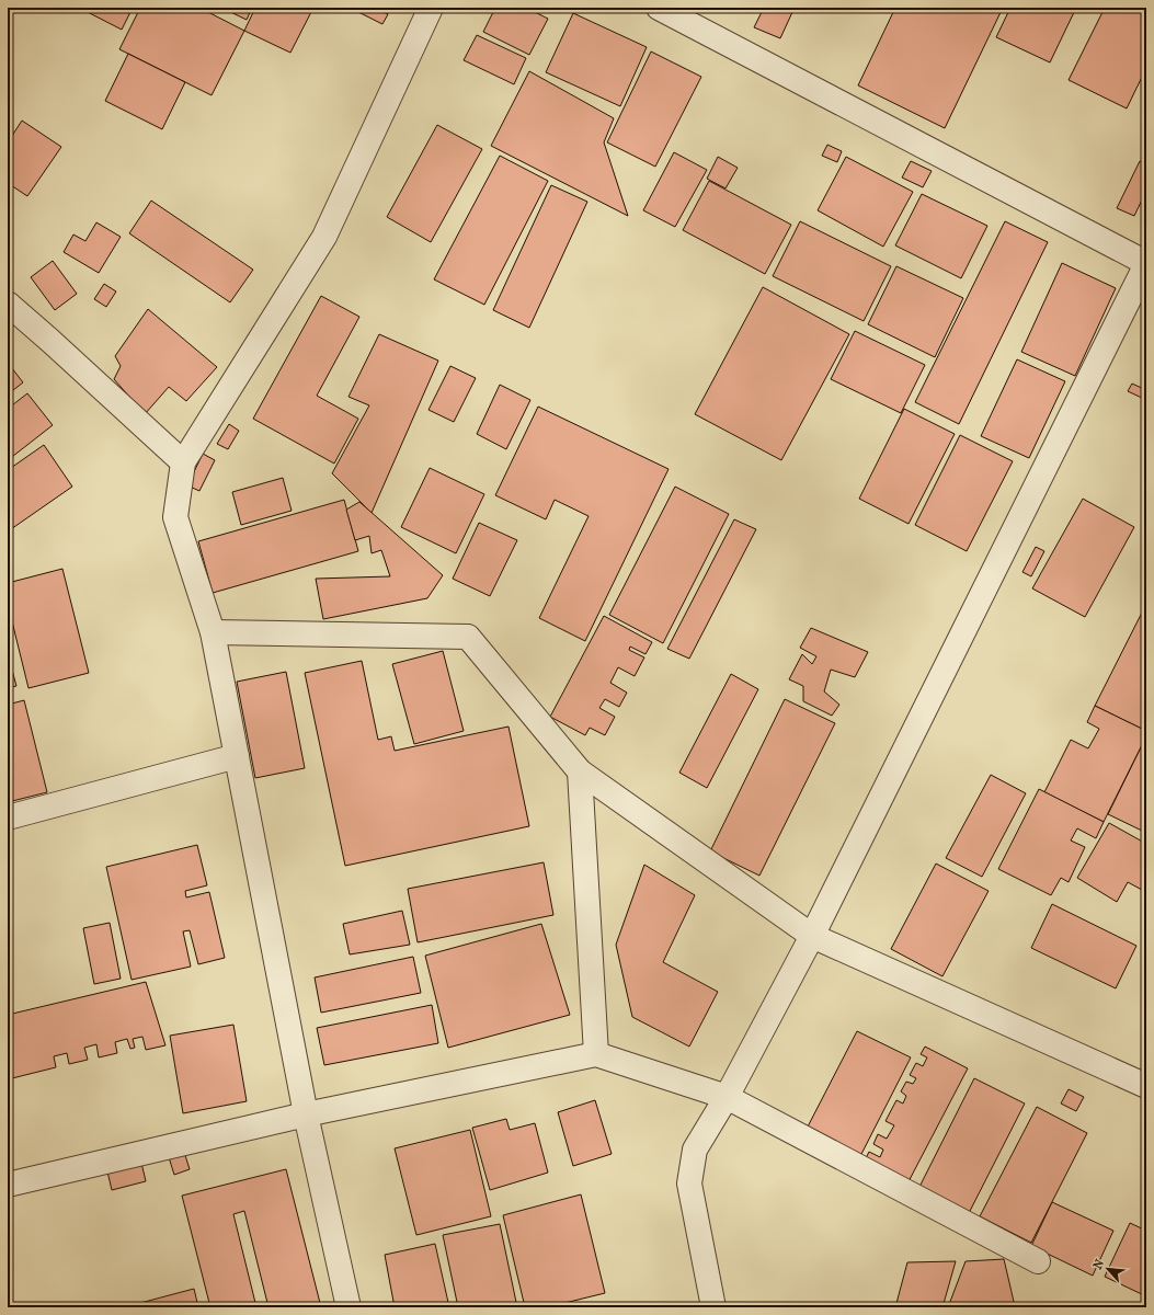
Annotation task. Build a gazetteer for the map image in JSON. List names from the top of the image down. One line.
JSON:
{"north":"top left"}
